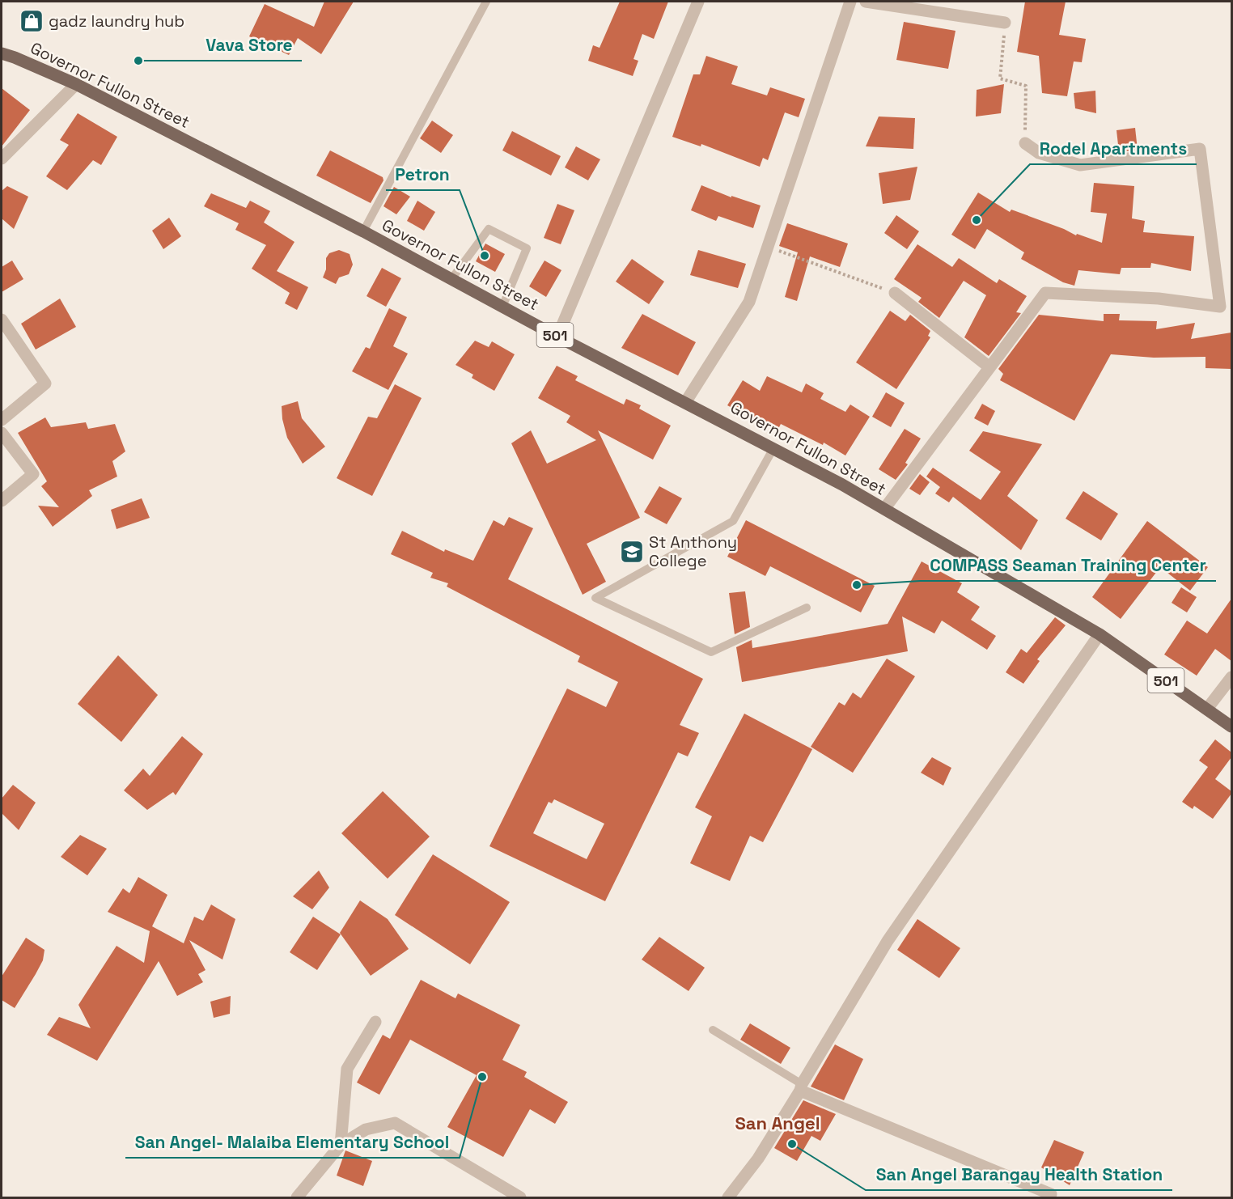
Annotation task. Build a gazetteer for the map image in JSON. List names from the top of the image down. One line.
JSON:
{"streets":{"main road":["Governor Fullon Street","501"]},"crossings":[["Governor Fullon Street","501"]],"districts":["San Angel"],"places":{"shop":["gadz laundry hub"],"other":["Vava Store","Rodel Apartments","Petron","COMPASS Seaman Training Center","San Angel- Malaiba Elementary School","San Angel Barangay Health Station"],"school or university":["St Anthony College"]}}
